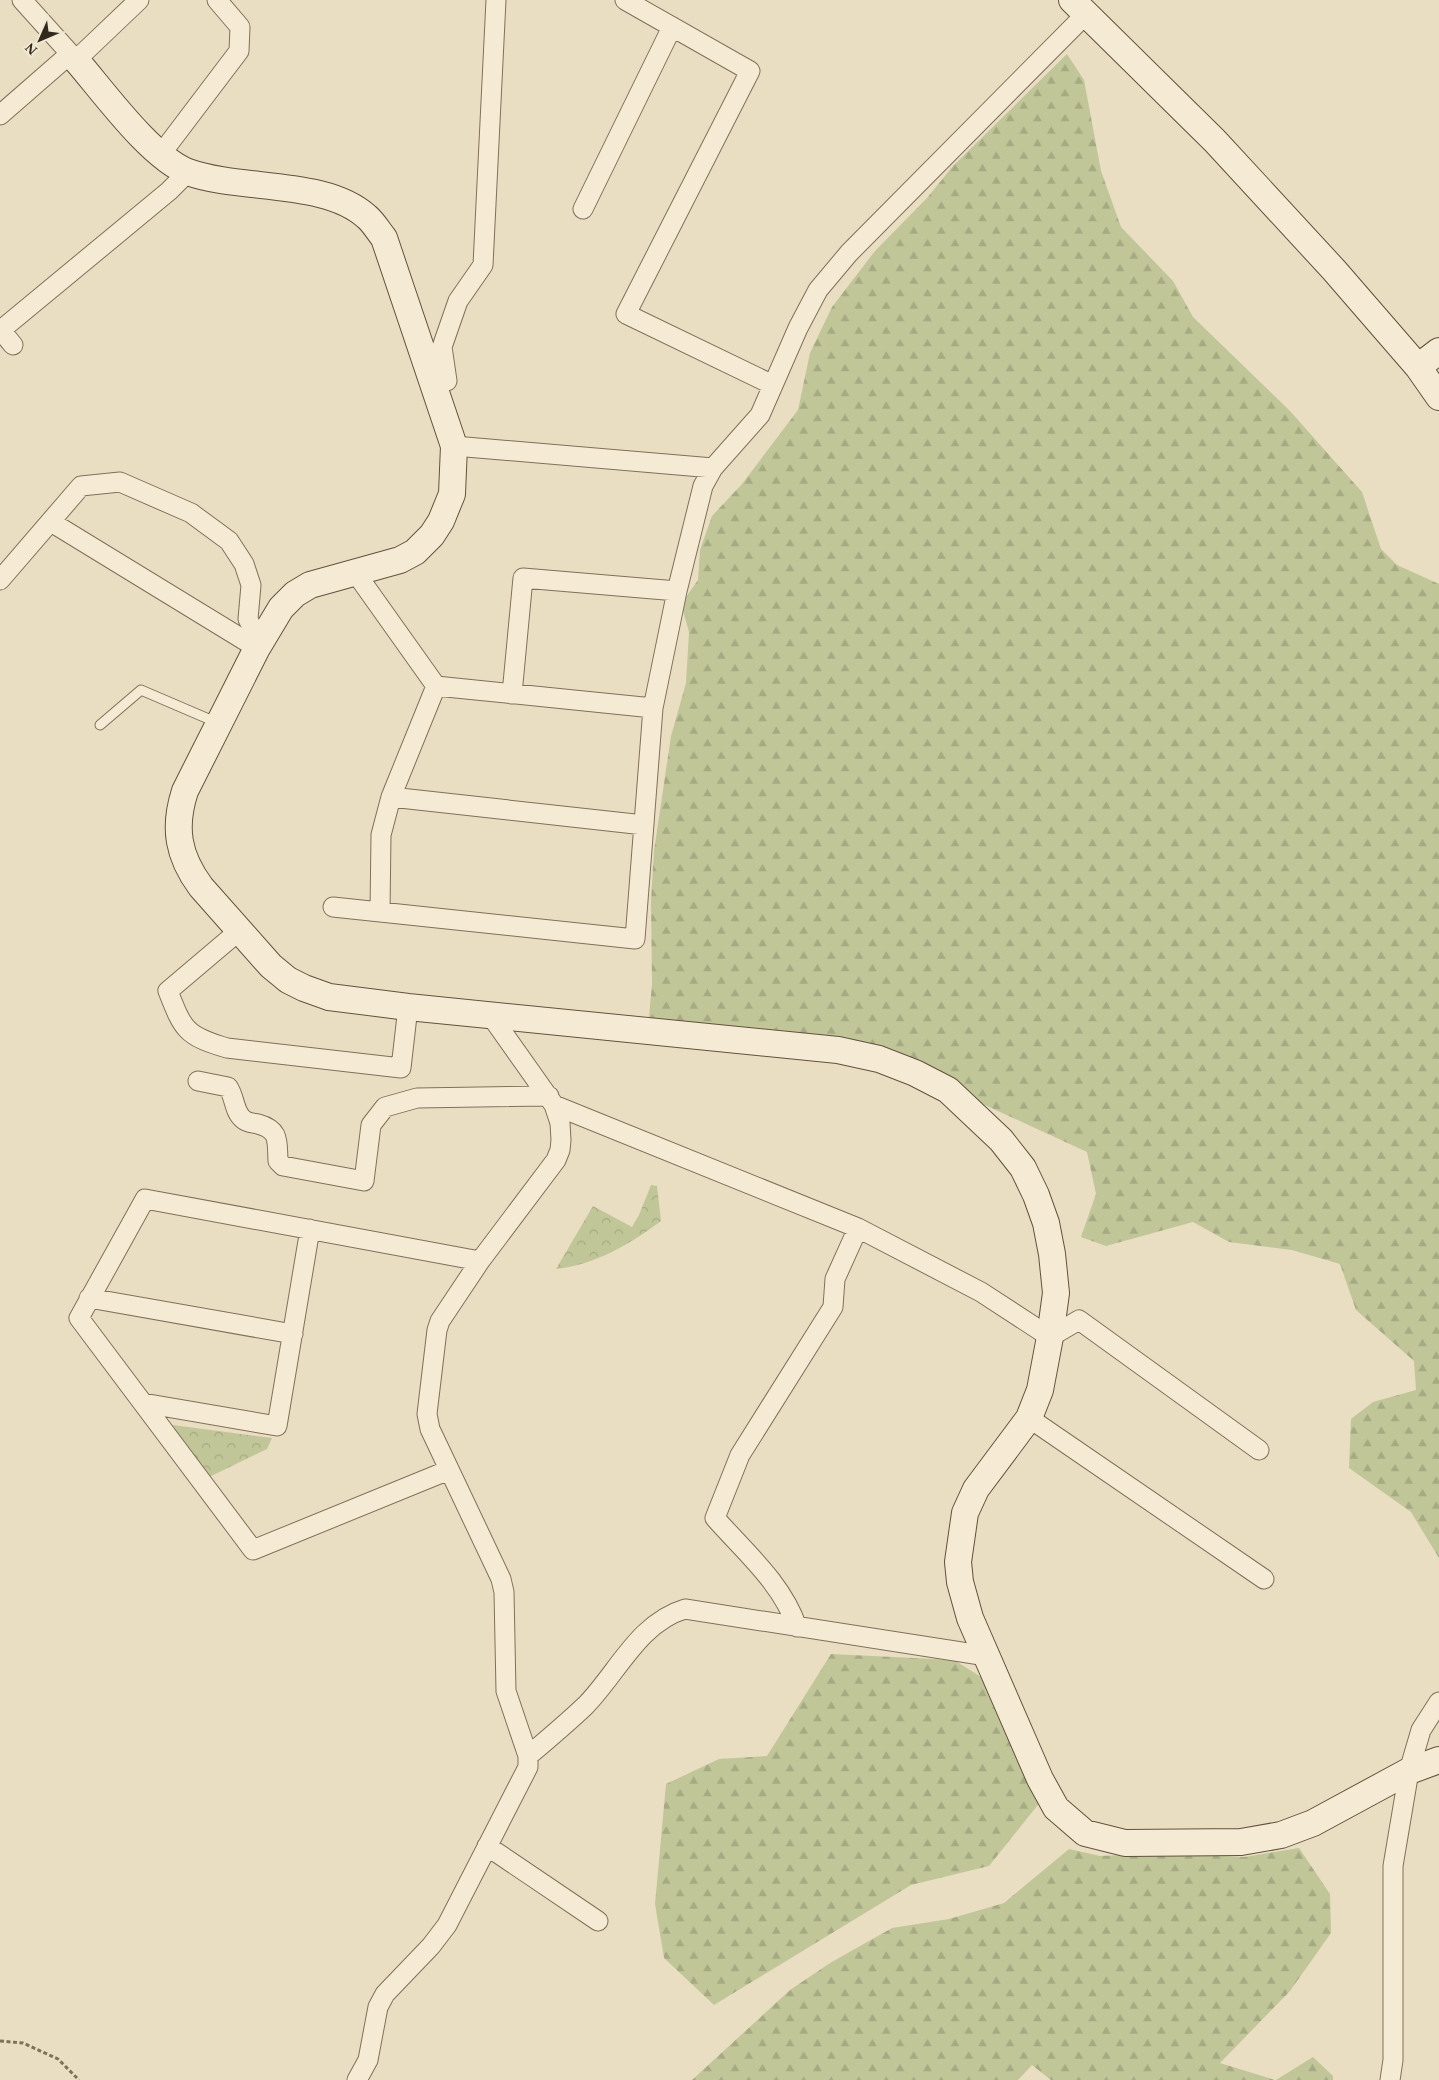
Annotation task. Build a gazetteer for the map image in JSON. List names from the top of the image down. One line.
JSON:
{"north":"bottom left"}
